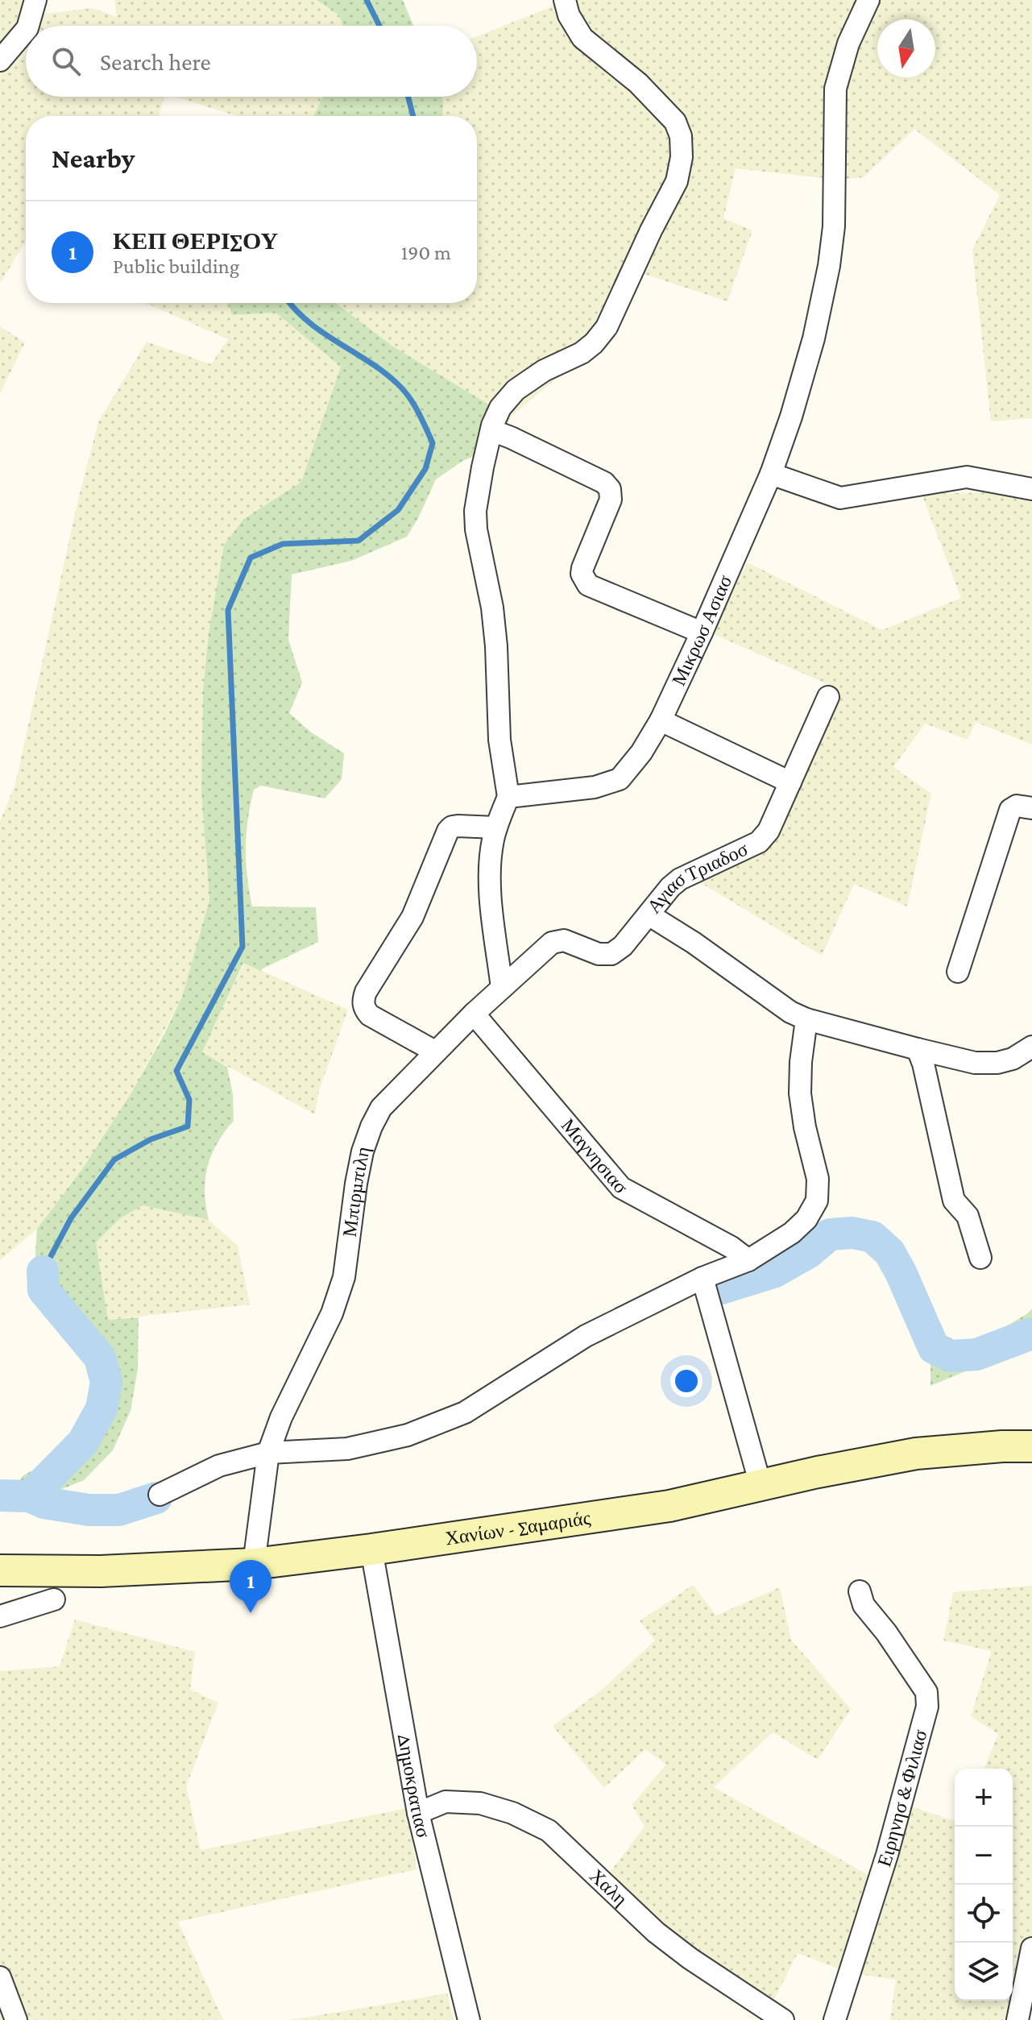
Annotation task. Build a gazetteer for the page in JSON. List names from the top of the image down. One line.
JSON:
{"streets":{"main road":["Χανίων - Σαμαριάς"],"street":["Μικρωσ Ασιασ","Αγιασ Τριαδοσ","Μαγνησιασ","Μπιρμπιλη","Δημοκρατιασ","Ειρηνησ & Φιλιασ","Χαλη"]},"crossings":[["Αγιασ Τριαδοσ","Μπιρμπιλη"],["Μαγνησιασ","Μπιρμπιλη"],["Μπιρμπιλη","Χανίων - Σαμαριάς"],["Χανίων - Σαμαριάς","Δημοκρατιασ"],["Δημοκρατιασ","Χαλη"]],"north":"bottom","page":{"search":"Search here","heading":"Nearby","list":[{"mark":"1","name":"ΚΕΠ ΘΕΡΙΣΟΥ","note":"Public building","value":"190 m"}],"pins":"1","map_buttons":["+","−"]}}
